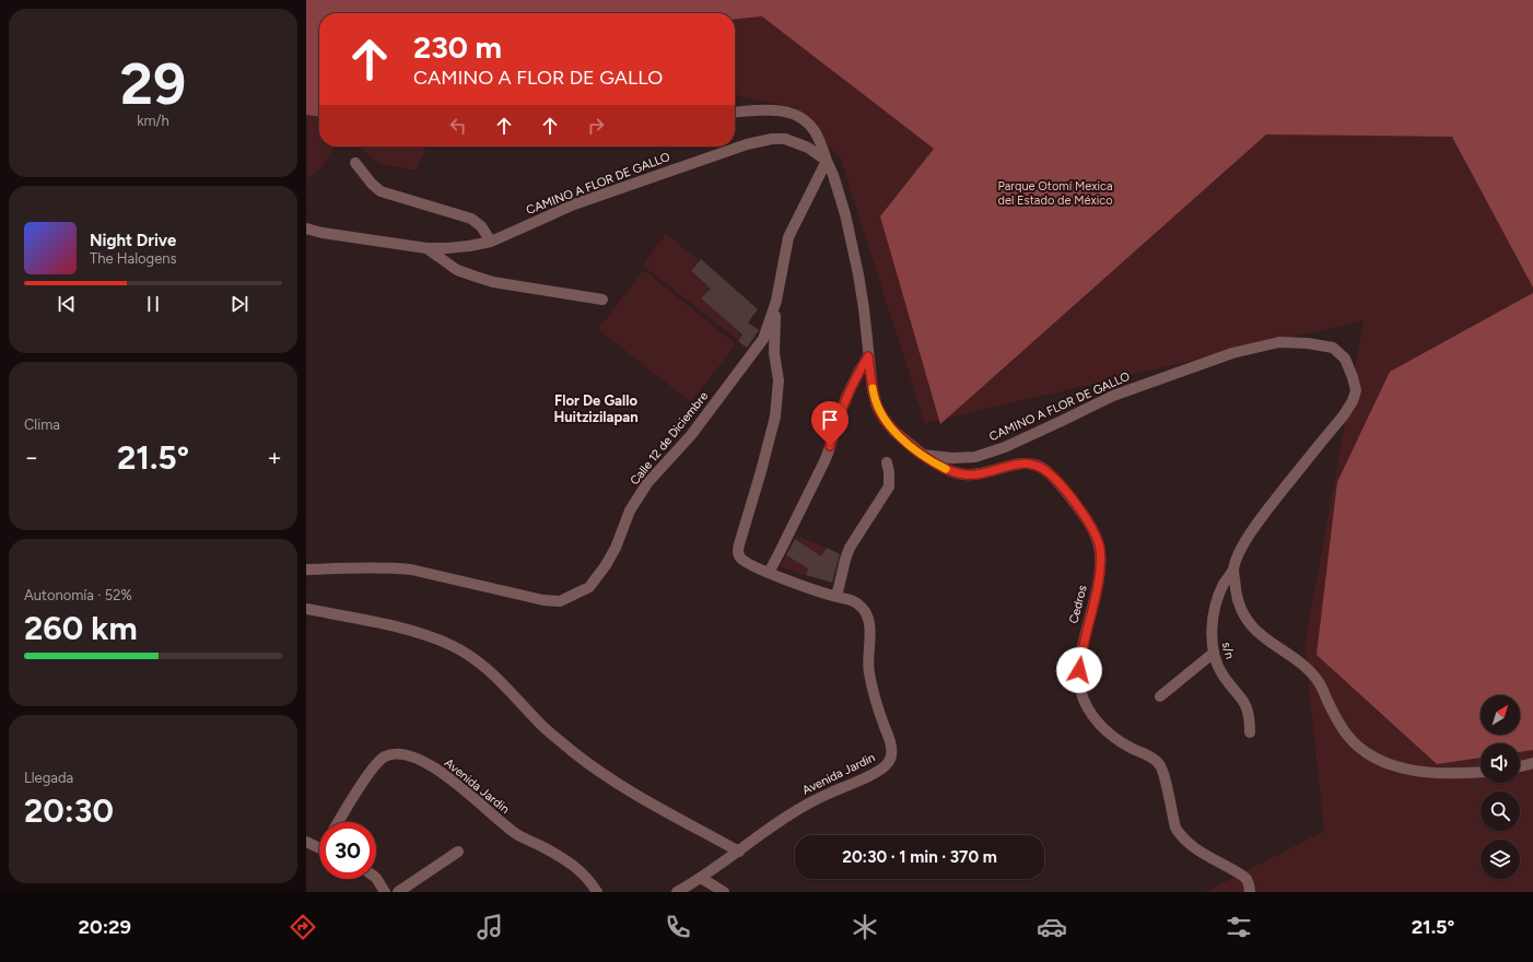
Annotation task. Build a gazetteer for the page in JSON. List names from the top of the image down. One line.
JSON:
{"streets":{"street":["CAMINO A FLOR DE GALLO","Calle 12 de Diciembre","Cedros","s/n","Avenida Jardin"]},"crossings":[["CAMINO A FLOR DE GALLO","Calle 12 de Diciembre"],["CAMINO A FLOR DE GALLO","Cedros"],["CAMINO A FLOR DE GALLO","s/n"],["Calle 12 de Diciembre","Avenida Jardin"]],"districts":["Flor De Gallo Huitzizilapan"],"parks":["Parque Otomí Mexica del Estado de México"],"north":"top right","page":{"tile":[["29","km/h"],"Clima",["Autonomía · 52%","260 km"],["Llegada","20:30"]],"turn":["230 m","CAMINO A FLOR DE GALLO"],"song":["Night Drive","The Halogens"],"heat":["−","21.5°","+"],"limit":"30","trip":"20:30 · 1 min · 370 m","tabs":["20:29","21.5°"]}}
